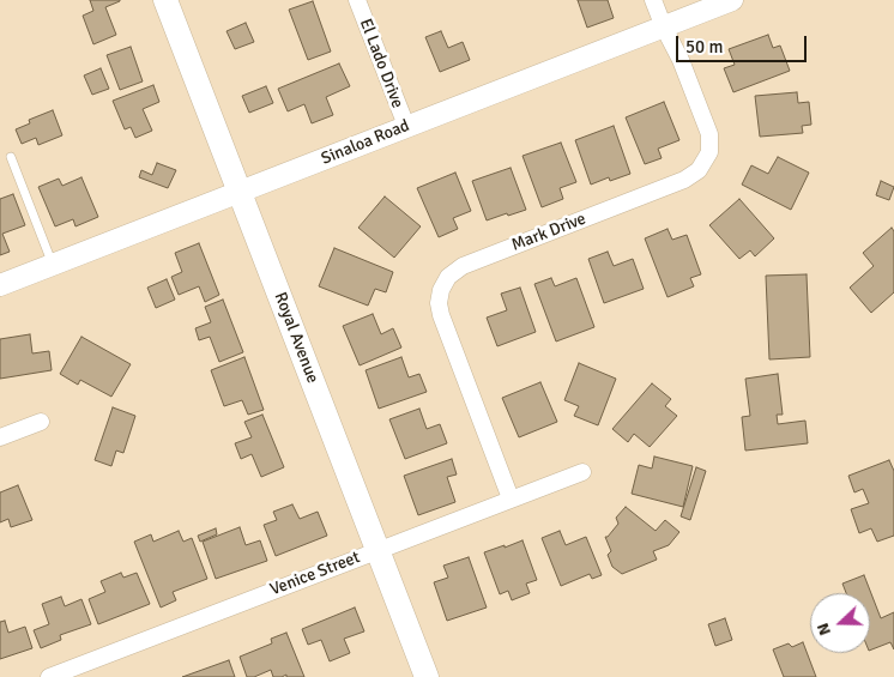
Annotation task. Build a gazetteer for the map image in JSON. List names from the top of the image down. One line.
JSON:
{"streets":{"main road":["Royal Avenue"],"street":["El Lado Drive","Sinaloa Road","Mark Drive","Venice Street"]},"crossings":[["El Lado Drive","Sinaloa Road"],["Sinaloa Road","Mark Drive"],["Sinaloa Road","Royal Avenue"],["Mark Drive","Venice Street"],["Royal Avenue","Venice Street"]],"scale_bar":"50 m","north":"left"}
